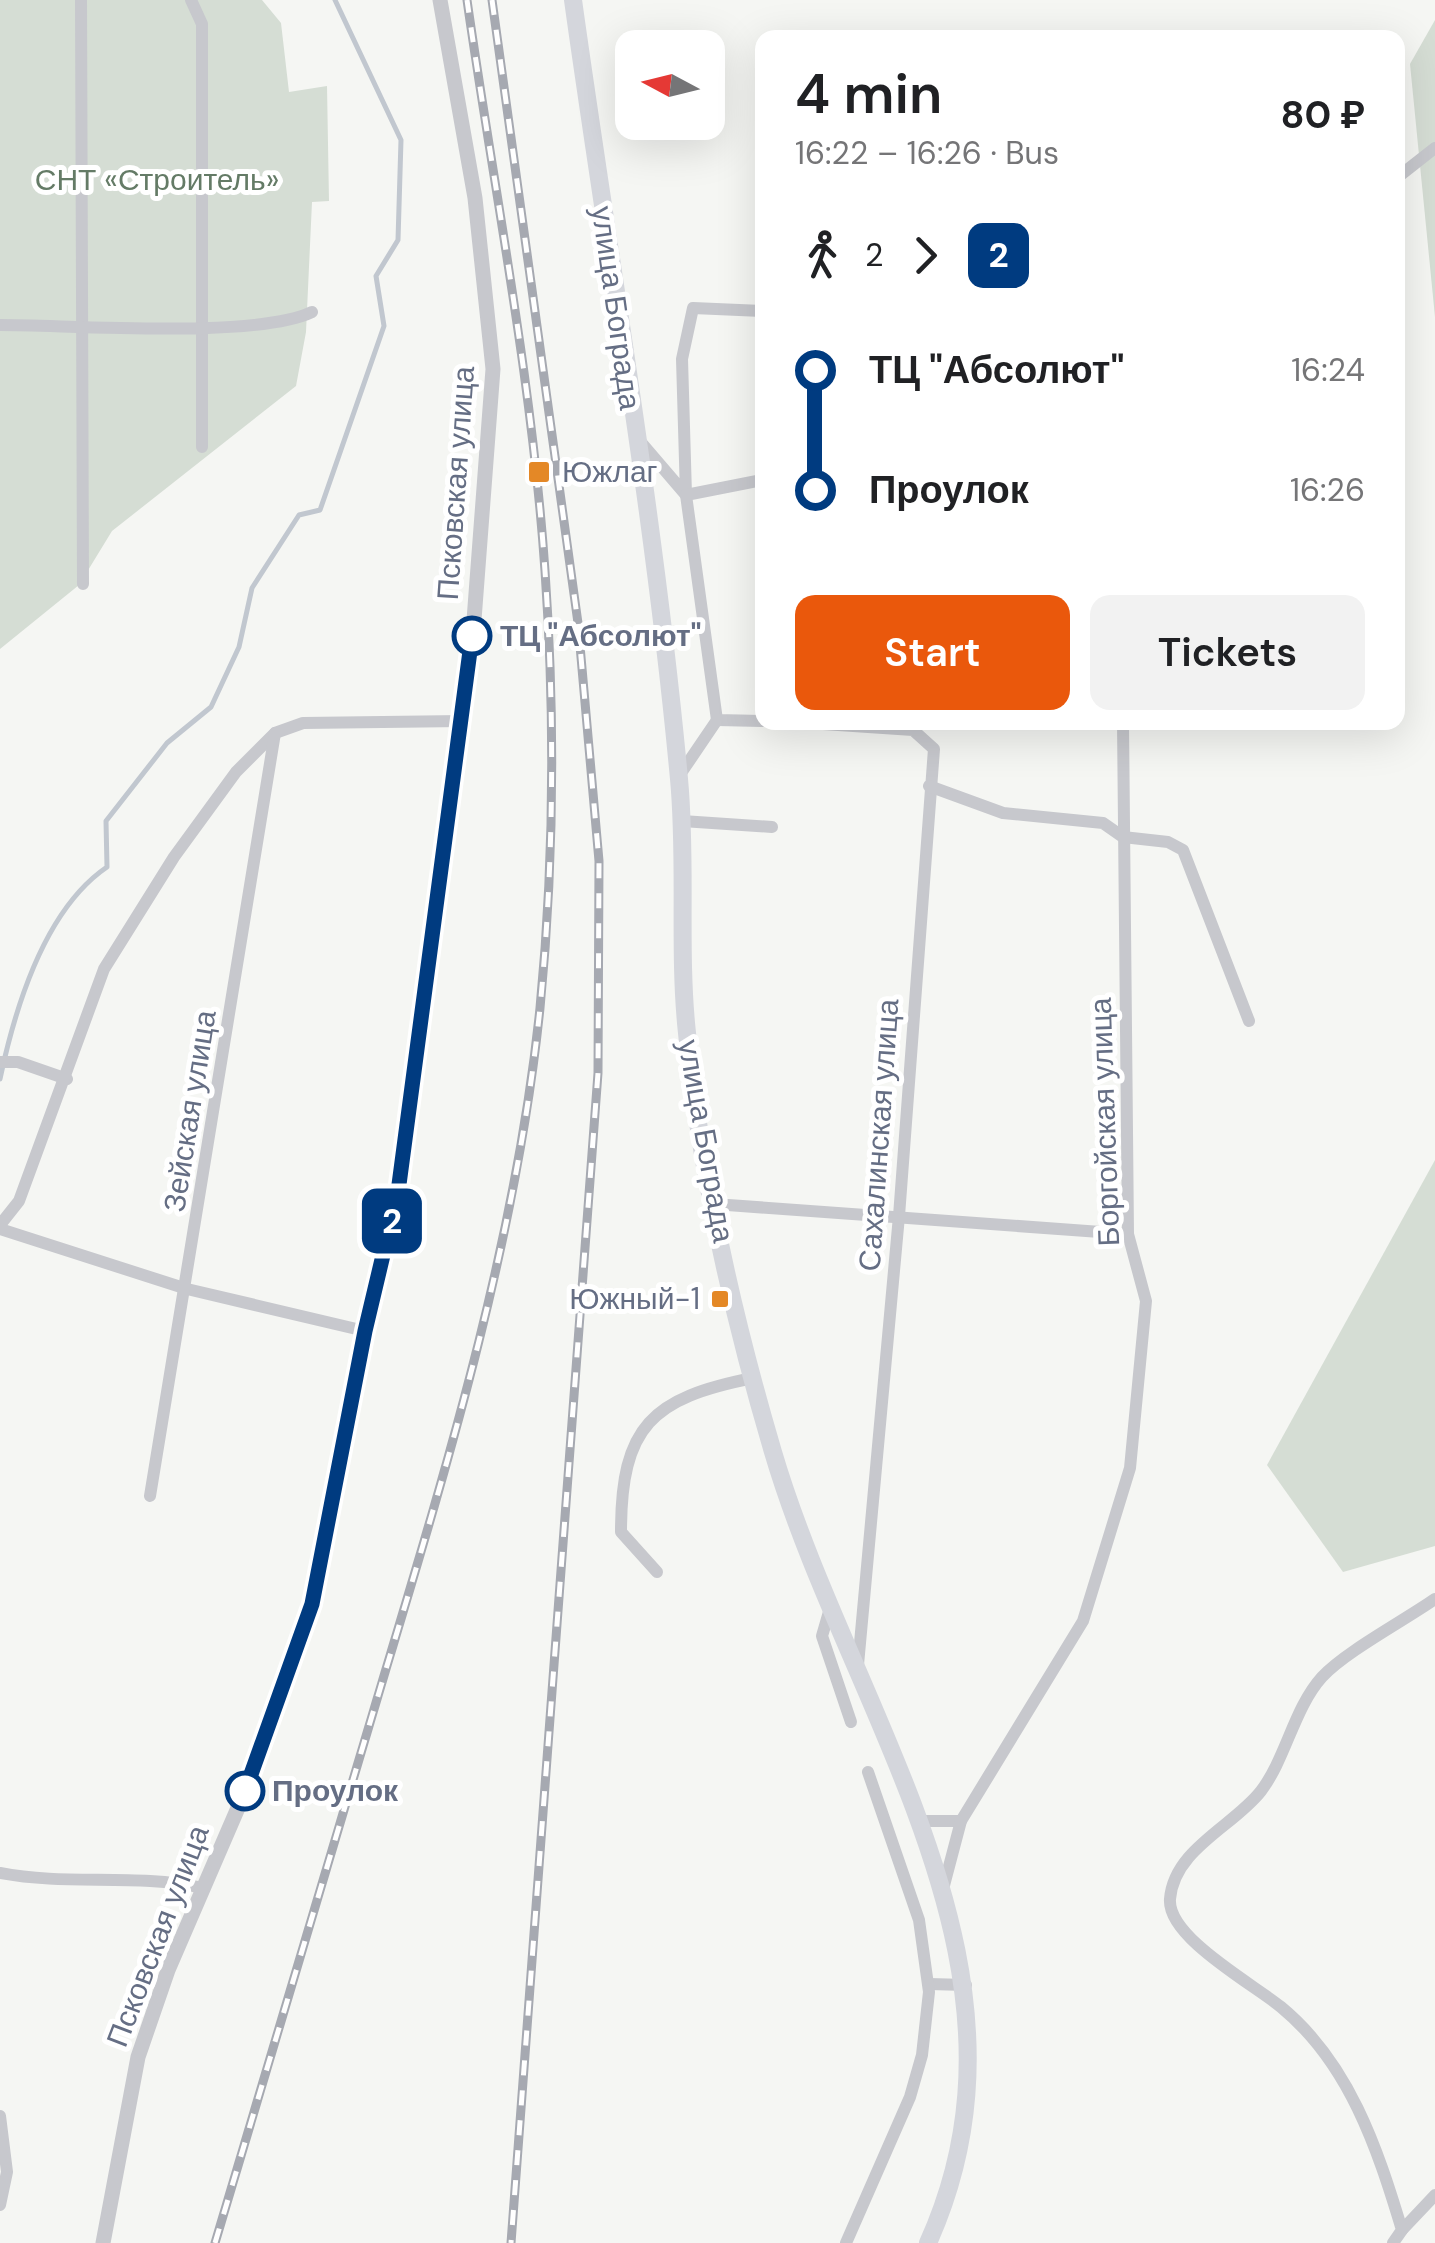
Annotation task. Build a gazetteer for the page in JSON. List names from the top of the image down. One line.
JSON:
{"streets":{"main road":["улица Бограда"],"street":["Псковская улица","Зейская улица","Боргойская улица","Сахалинская улица"]},"crossings":[["улица Бограда","Боргойская улица"],["улица Бограда","Сахалинская улица"]],"parks":["СНТ «Строитель»"],"places":{"transit":["Южлаг","Южный-1"],"other":["ТЦ \"Абсолют\"","Проулок"]},"lines":["bus line 2"],"north":"left","page":{"on_map":"2","heading":["4 min","16:22 – 16:26 · Bus","80 ₽"],"legs":["2","2"],"list":[{"name":"ТЦ \"Абсолют\"","value":"16:24"},{"name":"Проулок","value":"16:26"}],"buttons":["Start","Tickets"]}}
